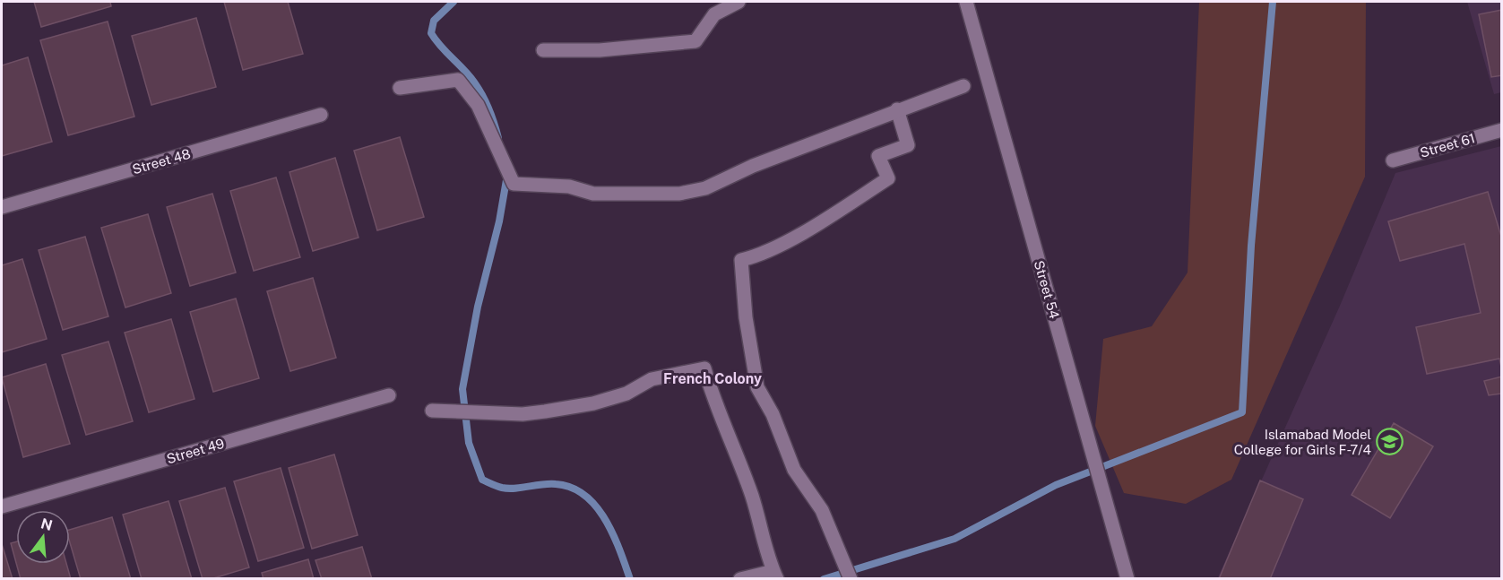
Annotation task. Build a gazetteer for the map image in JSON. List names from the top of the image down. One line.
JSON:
{"streets":{"street":["Street 61","Street 48","Street 54","Street 49"]},"districts":["French Colony"],"places":{"school or university":["Islamabad Model College for Girls F-7/4"]},"north":"top"}
